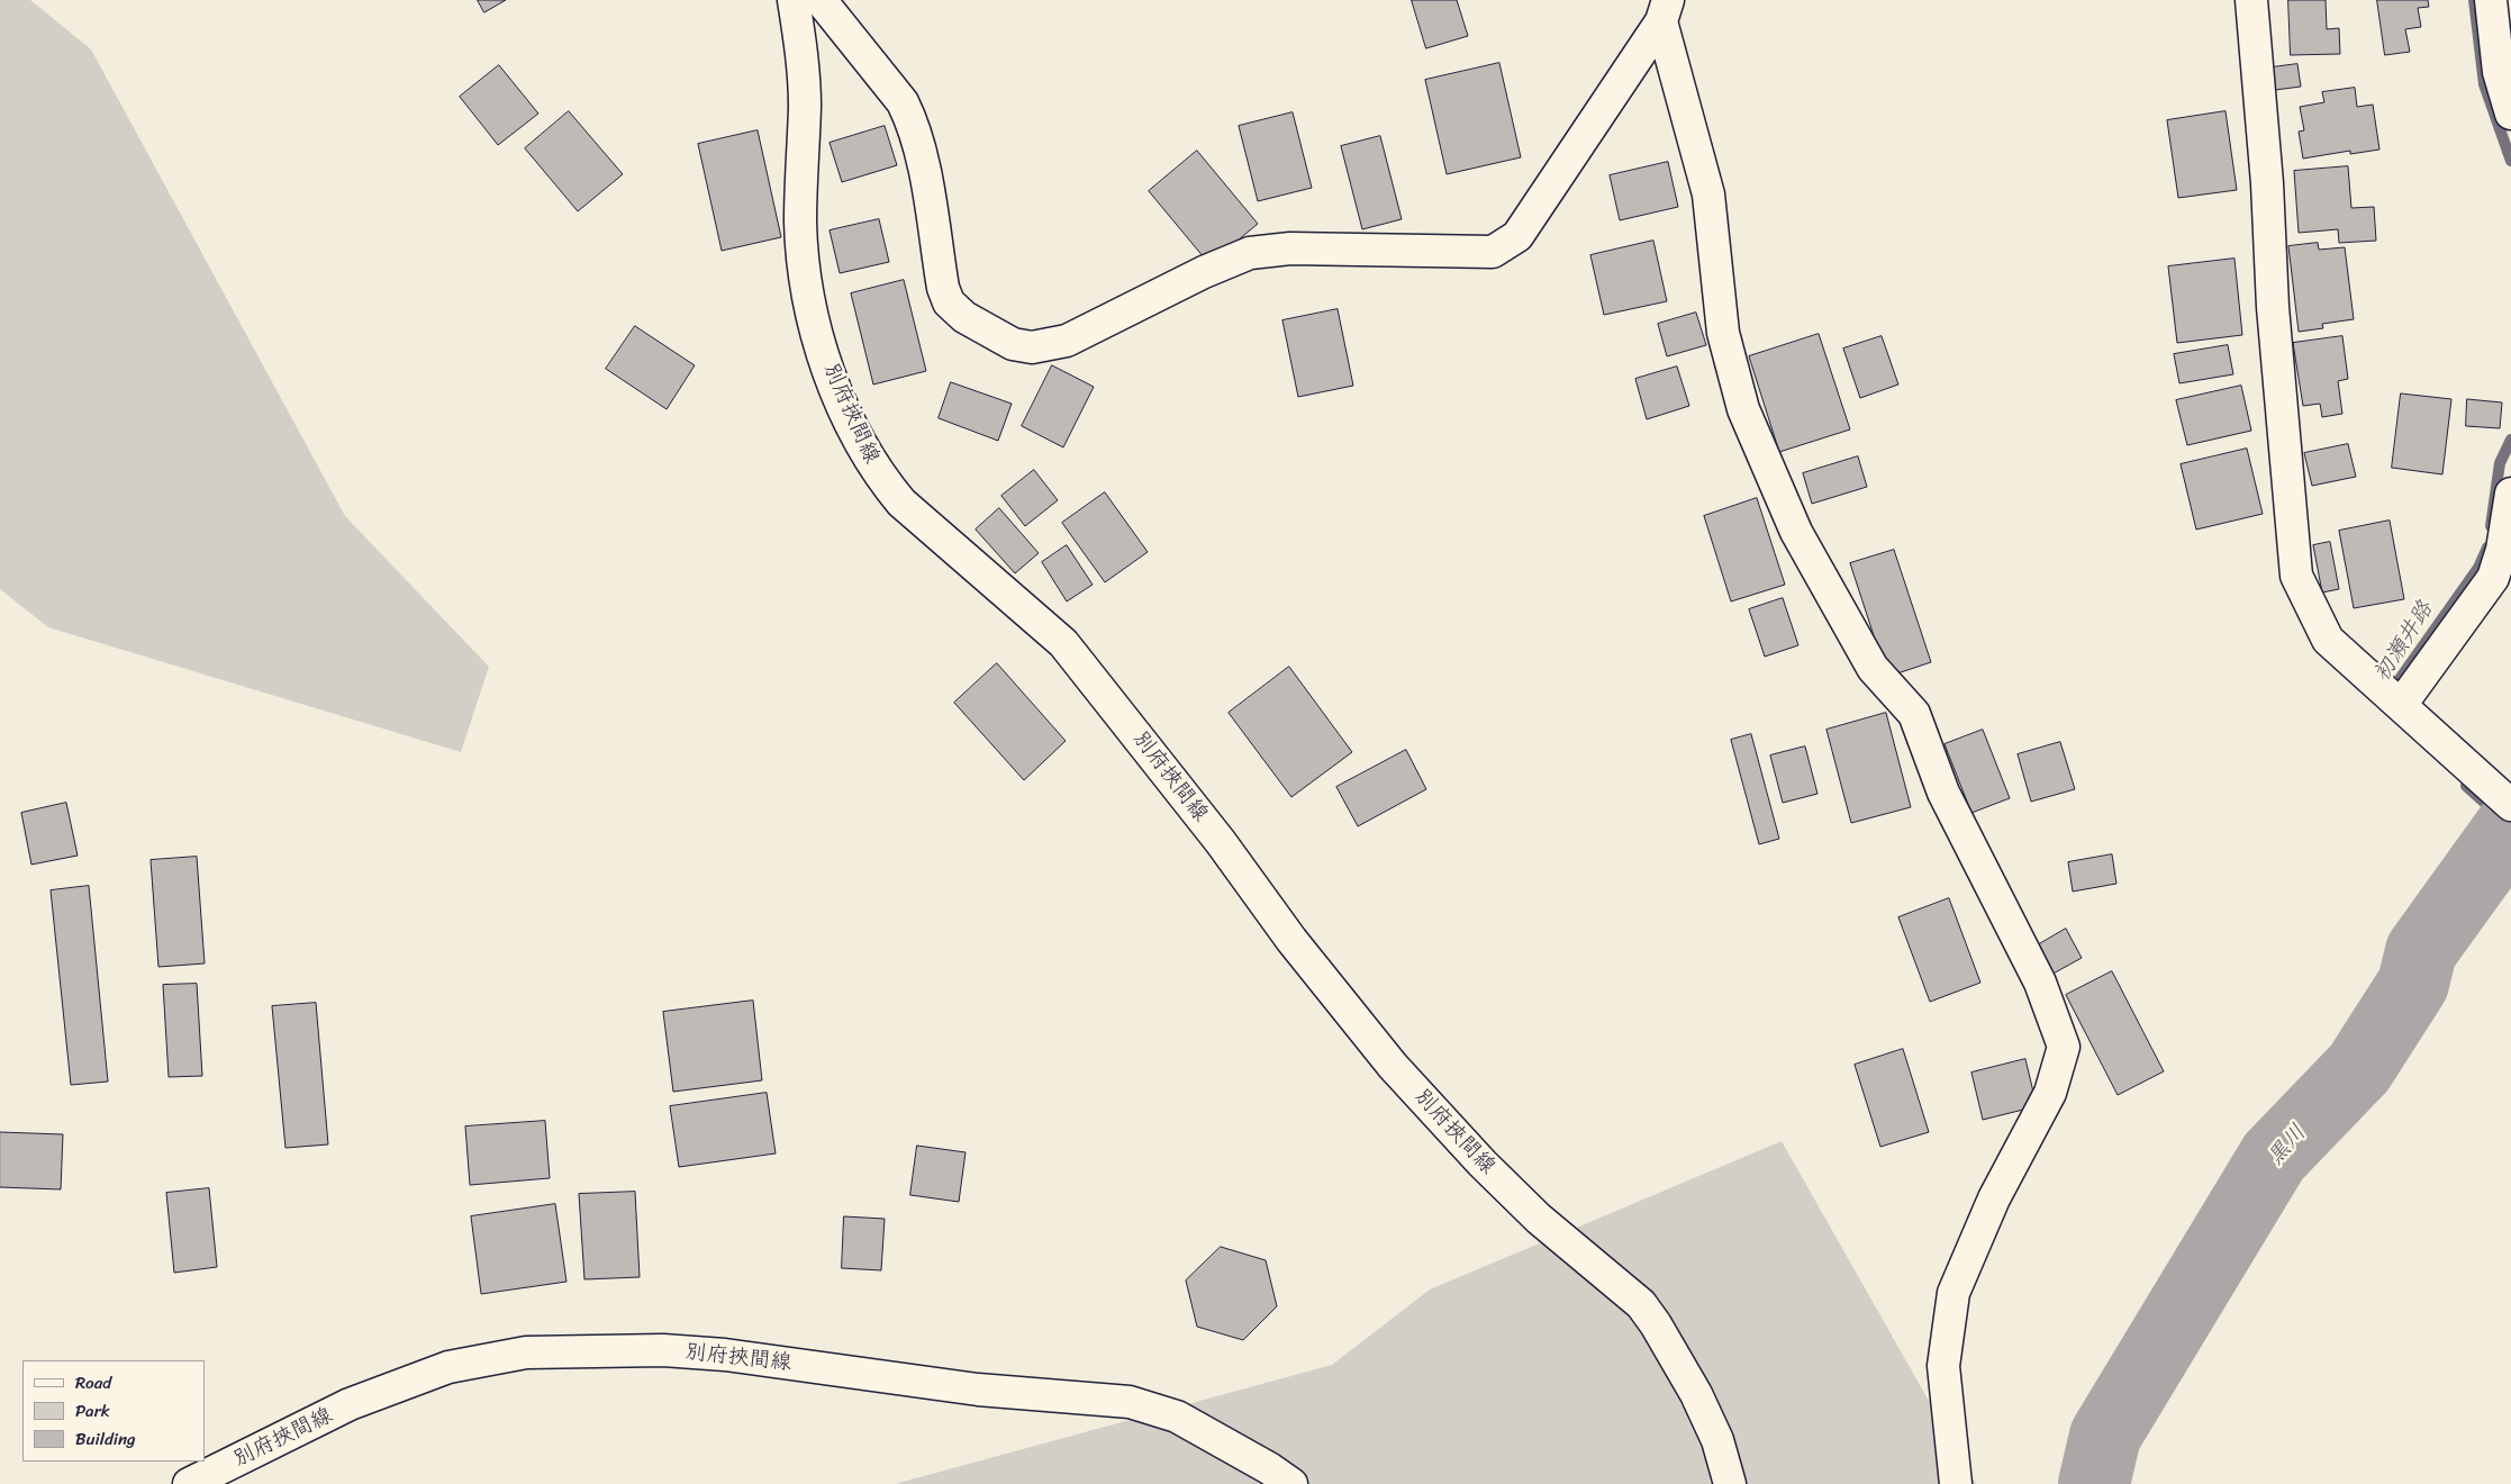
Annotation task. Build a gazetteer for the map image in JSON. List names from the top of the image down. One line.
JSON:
{"streets":{"street":["別府挾間線"]},"water":["初瀬井路","黒川"],"legend":["Road","Park","Building"]}
